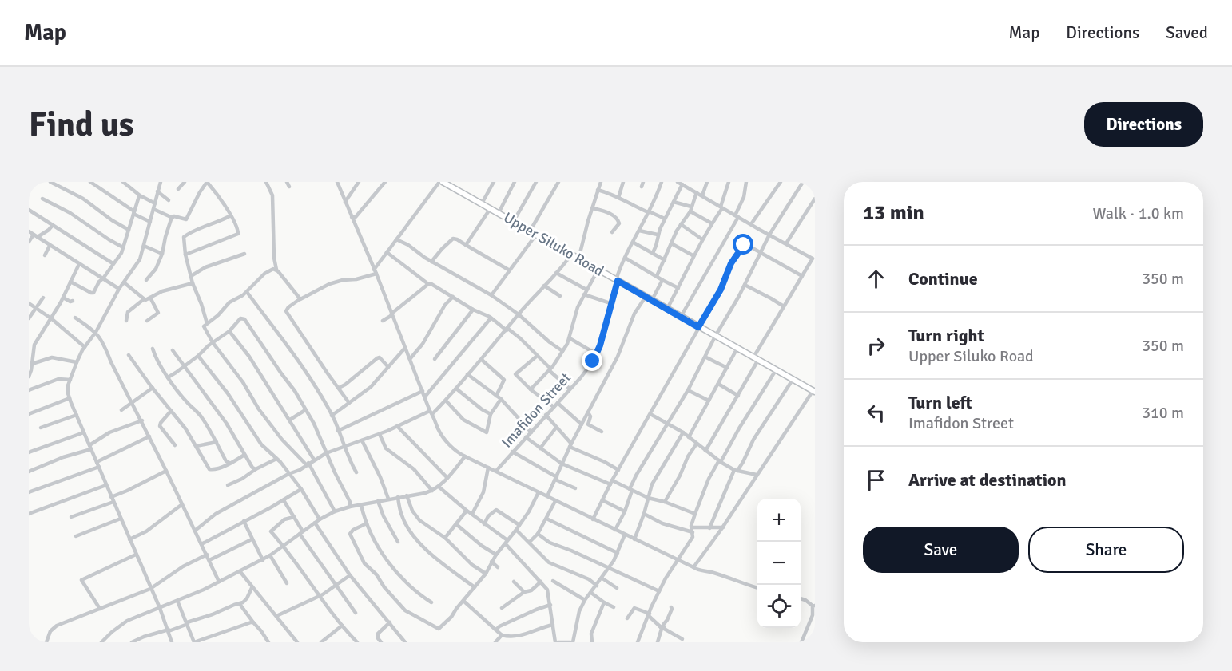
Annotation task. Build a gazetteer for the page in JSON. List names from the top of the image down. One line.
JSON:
{"streets":{"main road":["Upper Siluko Road"],"street":["Imafidon Street"]},"crossings":[["Upper Siluko Road","Imafidon Street"]],"page":{"header":"Map","nav":["Map","Directions","Saved"],"buttons":["Directions",["Save","Share"]],"title":"Find us","heading":["13 min","Walk · 1.0 km"],"list":[["Continue","350 m"],["Turn right","Upper Siluko Road","350 m"],["Turn left","Imafidon Street","310 m"],"Arrive at destination"],"map_buttons":["+","−"]}}
